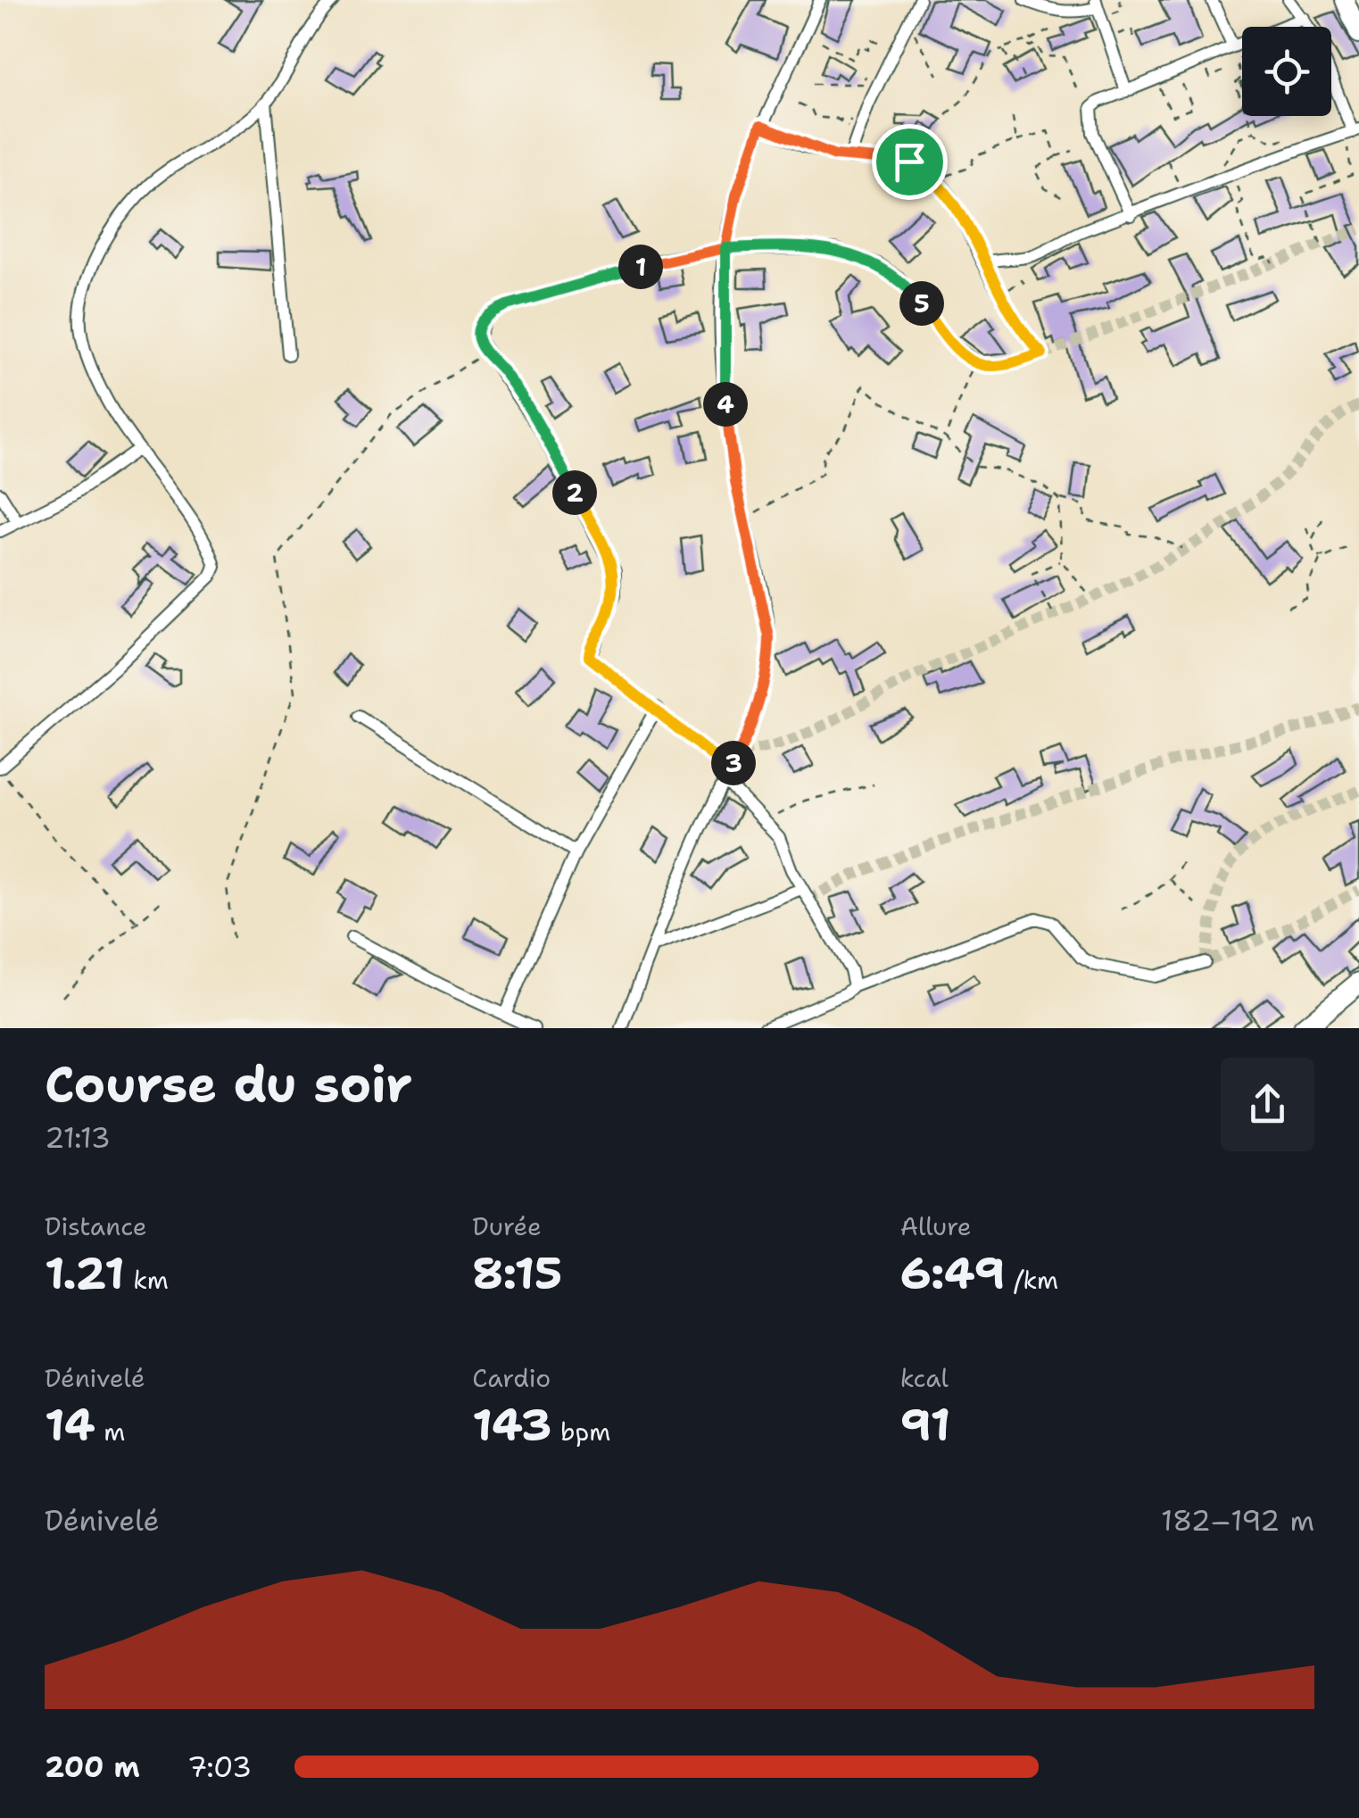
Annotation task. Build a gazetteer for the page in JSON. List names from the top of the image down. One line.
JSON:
{"page":{"pins":["1","5","4","2","3"],"heading":["Course du soir","21:13"],"stats":[["Distance","1.21 km"],["Durée","8:15"],["Allure","6:49 /km"],["Dénivelé","14 m"],["Cardio","143 bpm"],["kcal","91"]],"chart":["Dénivelé","182–192 m"],"list":[{"name":"200 m","note":"7:03"}]}}
